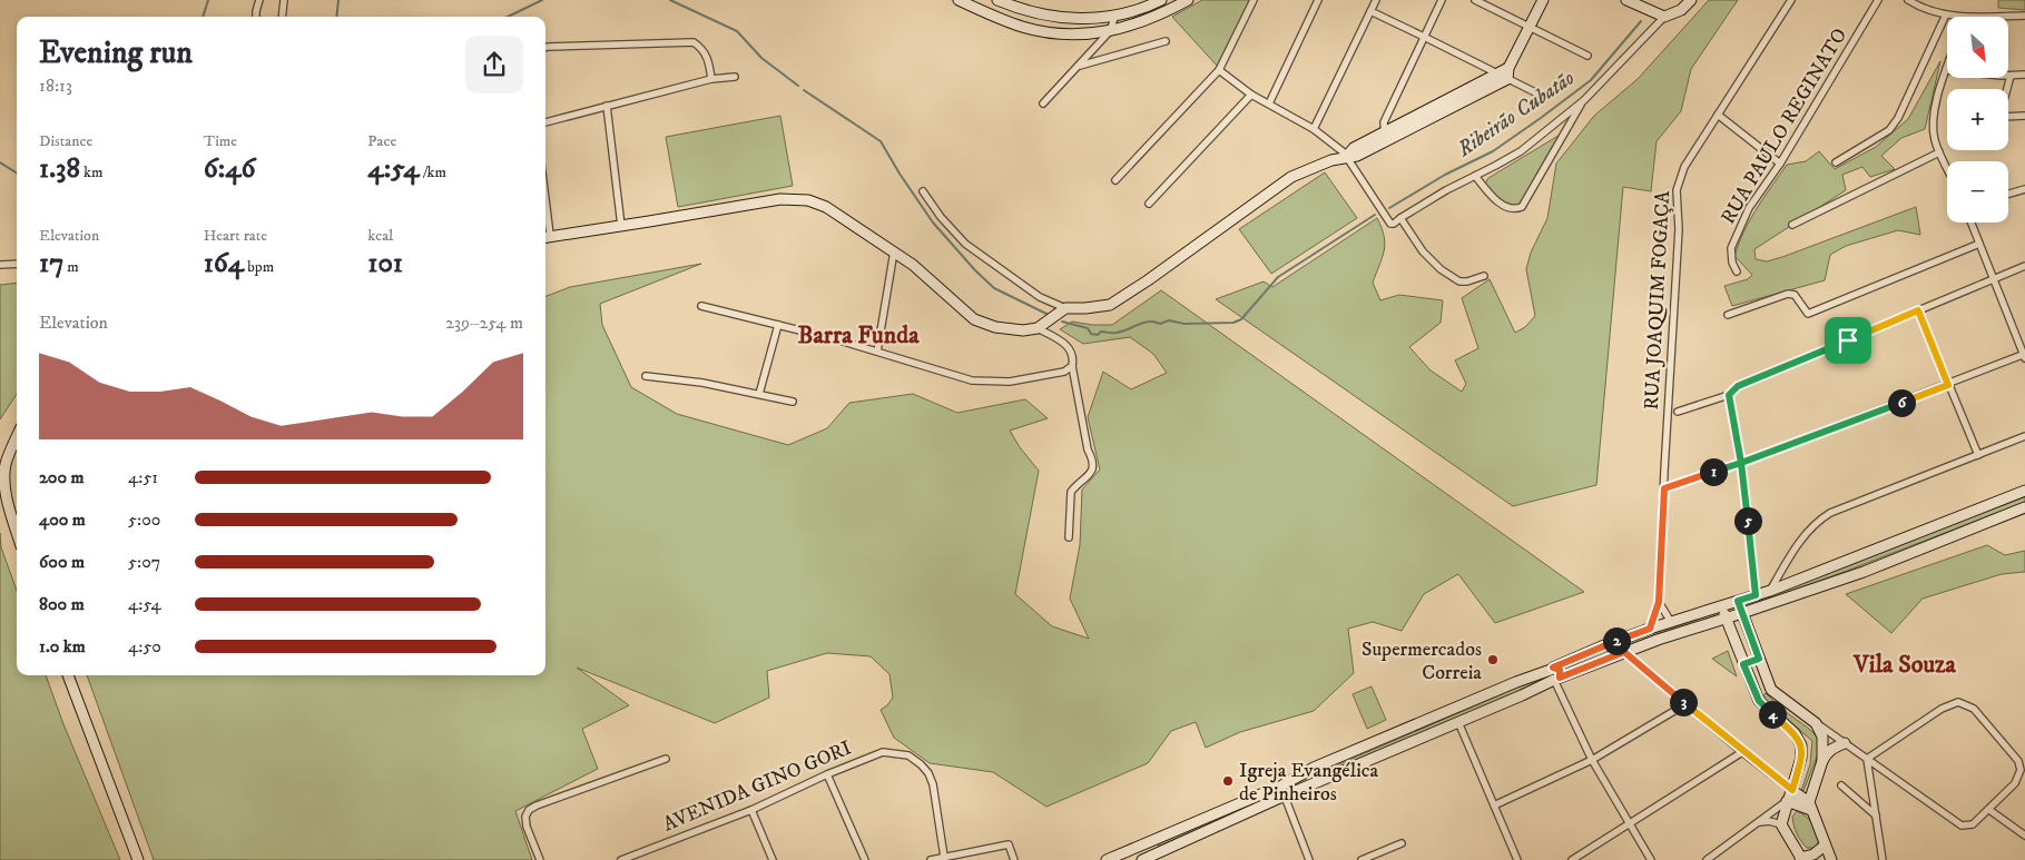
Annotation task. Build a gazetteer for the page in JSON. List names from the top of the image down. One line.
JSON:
{"streets":{"street":["RUA PAULO REGINATO","RUA JOAQUIM FOGAÇA","AVENIDA GINO GORI"]},"districts":["Barra Funda","Vila Souza"],"water":["Ribeirão Cubatão"],"places":["Supermercados Correia","Igreja Evangélica de Pinheiros"],"north":"bottom right","page":{"map_buttons":["+","−"],"heading":["Evening run","18:13"],"stats":[["Distance","1.38 km"],["Time","6:46"],["Pace","4:54 /km"],["Elevation","17 m"],["Heart rate","164 bpm"],["kcal","101"]],"chart":["Elevation","239–254 m"],"pins":["6","1","5","2","3","4"],"list":[{"name":"200 m","note":"4:51"},{"name":"400 m","note":"5:00"},{"name":"600 m","note":"5:07"},{"name":"800 m","note":"4:54"},{"name":"1.0 km","note":"4:50"}]}}
